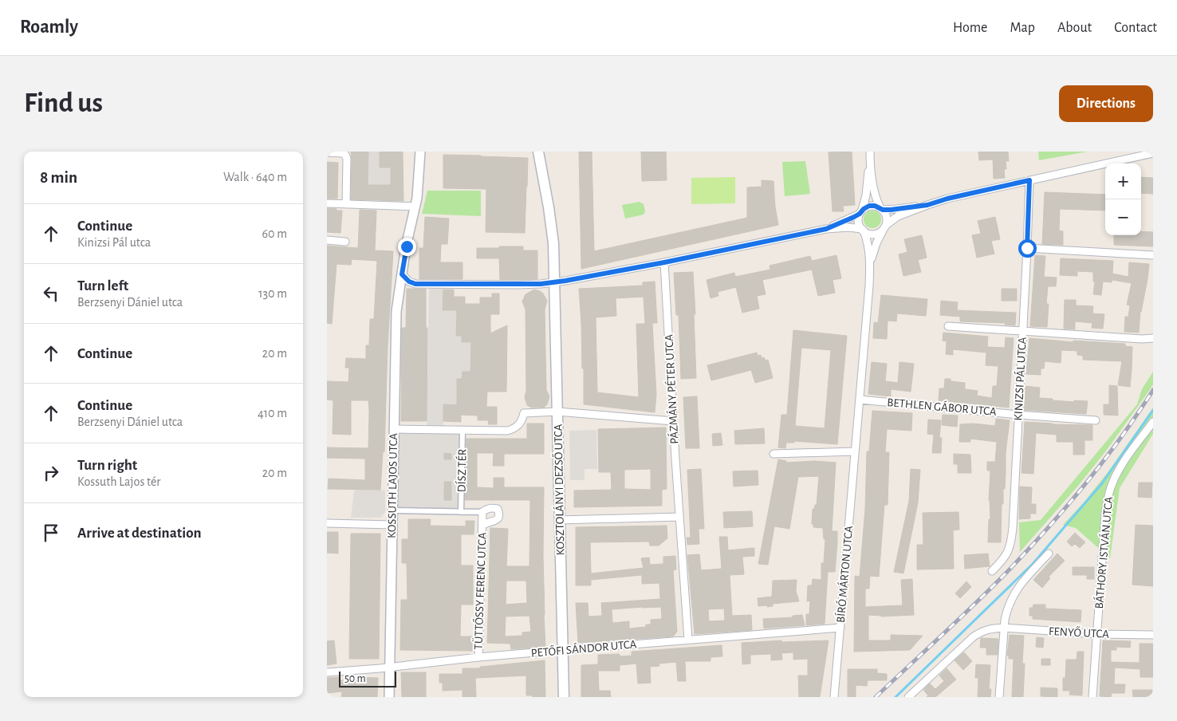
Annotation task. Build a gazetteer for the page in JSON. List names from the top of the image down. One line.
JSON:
{"streets":{"main road":["KOSZTOLÁNYI DEZSŐ UTCA"],"street":["KINIZSI PÁL UTCA","PÁZMÁNY PÉTER UTCA","BETHLEN GÁBOR UTCA","DÍSZ TÉR","KOSSUTH LAJOS UTCA","BÁTHORY ISTVÁN UTCA","BÍRÓ MÁRTON UTCA","TÜTTŐSSY FERENC UTCA","FENYŐ UTCA","PETŐFI SÁNDOR UTCA"]},"crossings":[["KINIZSI PÁL UTCA","BETHLEN GÁBOR UTCA"],["PÁZMÁNY PÉTER UTCA","PETŐFI SÁNDOR UTCA"],["BETHLEN GÁBOR UTCA","BÍRÓ MÁRTON UTCA"],["KOSSUTH LAJOS UTCA","PETŐFI SÁNDOR UTCA"],["KOSZTOLÁNYI DEZSŐ UTCA","PETŐFI SÁNDOR UTCA"],["BÁTHORY ISTVÁN UTCA","FENYŐ UTCA"],["BÍRÓ MÁRTON UTCA","PETŐFI SÁNDOR UTCA"],["TÜTTŐSSY FERENC UTCA","PETŐFI SÁNDOR UTCA"]],"scale_bar":"50 m","page":{"header":"Roamly","nav":["Home","Map","About","Contact"],"buttons":"Directions","title":"Find us","heading":["8 min","Walk · 640 m"],"map_buttons":["+","−"],"list":[["Continue","Kinizsi Pál utca","60 m"],["Turn left","Berzsenyi Dániel utca","130 m"],["Continue","20 m"],["Continue","Berzsenyi Dániel utca","410 m"],["Turn right","Kossuth Lajos tér","20 m"],"Arrive at destination"],"scale":"50 m"}}
